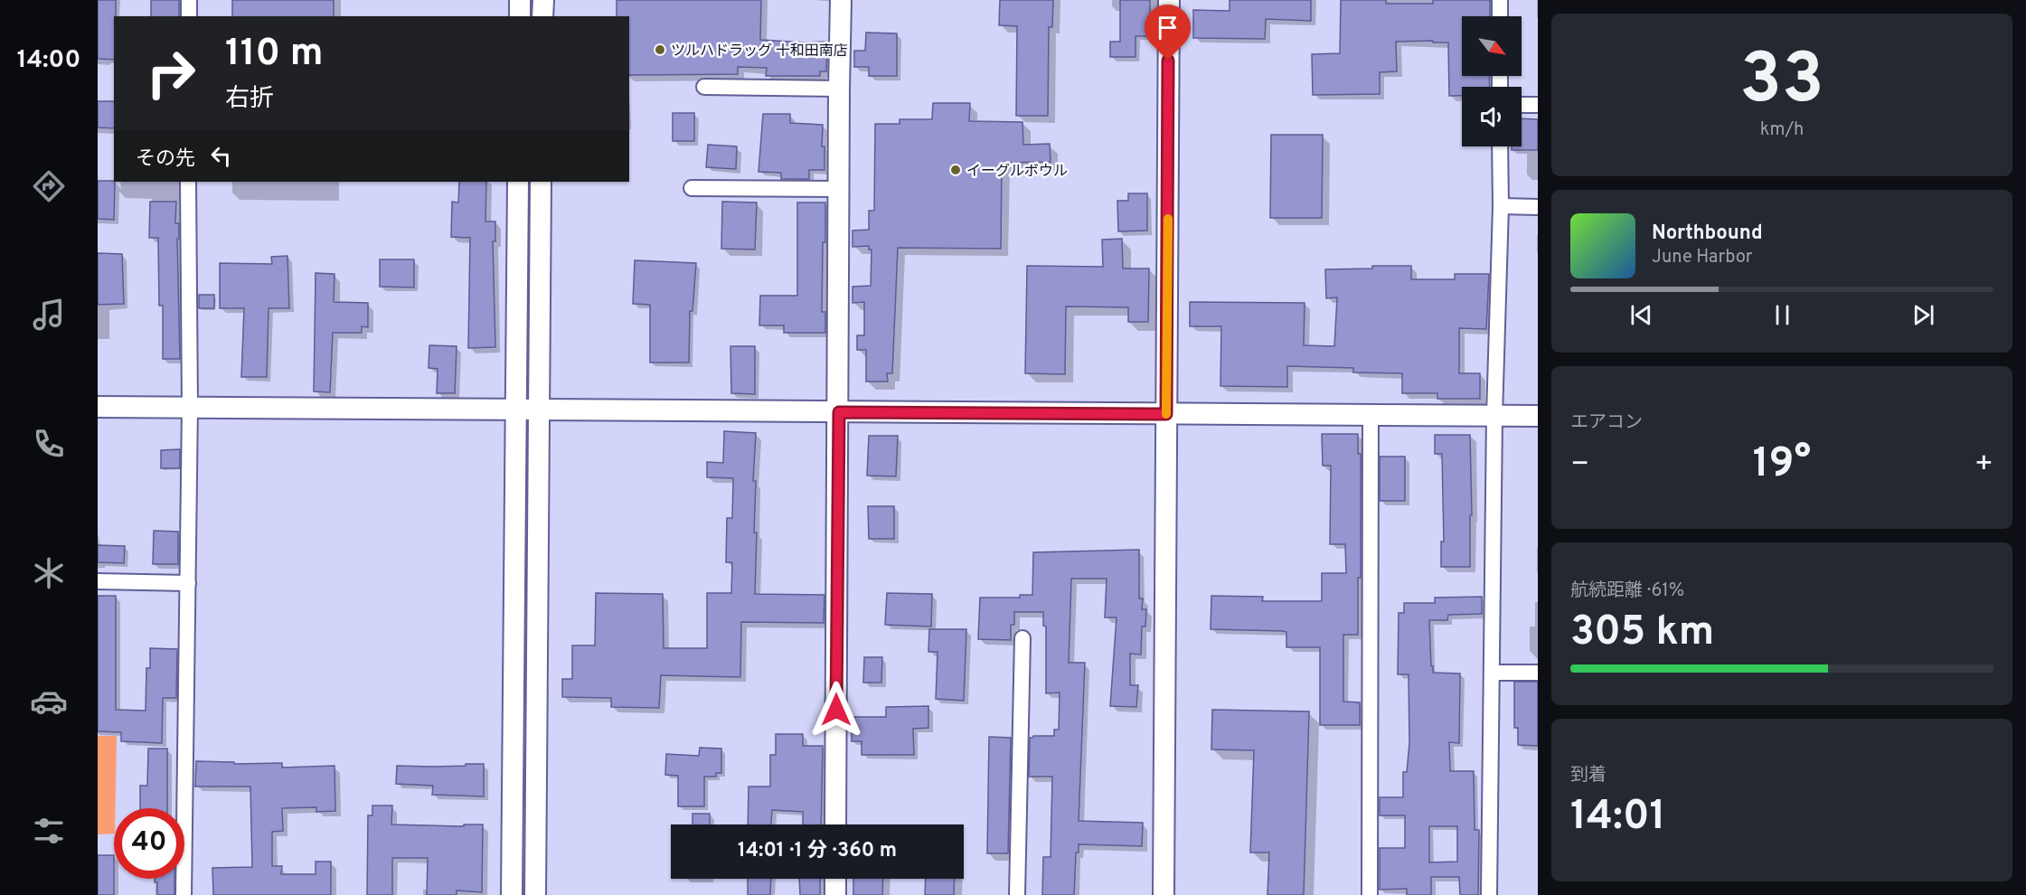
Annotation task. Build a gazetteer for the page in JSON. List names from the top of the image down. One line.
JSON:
{"places":["ツルハドラッグ 十和田南店","イーグルボウル"],"north":"bottom right","page":{"tabs":"14:00","tile":[["33","km/h"],"エアコン",["航続距離 · 61%","305 km"],["到着","14:01"]],"turn":["110 m","右折"],"then":"その先","song":["Northbound","June Harbor"],"heat":["−","19°","+"],"limit":"40","trip":"14:01 · 1 分 · 360 m"}}
